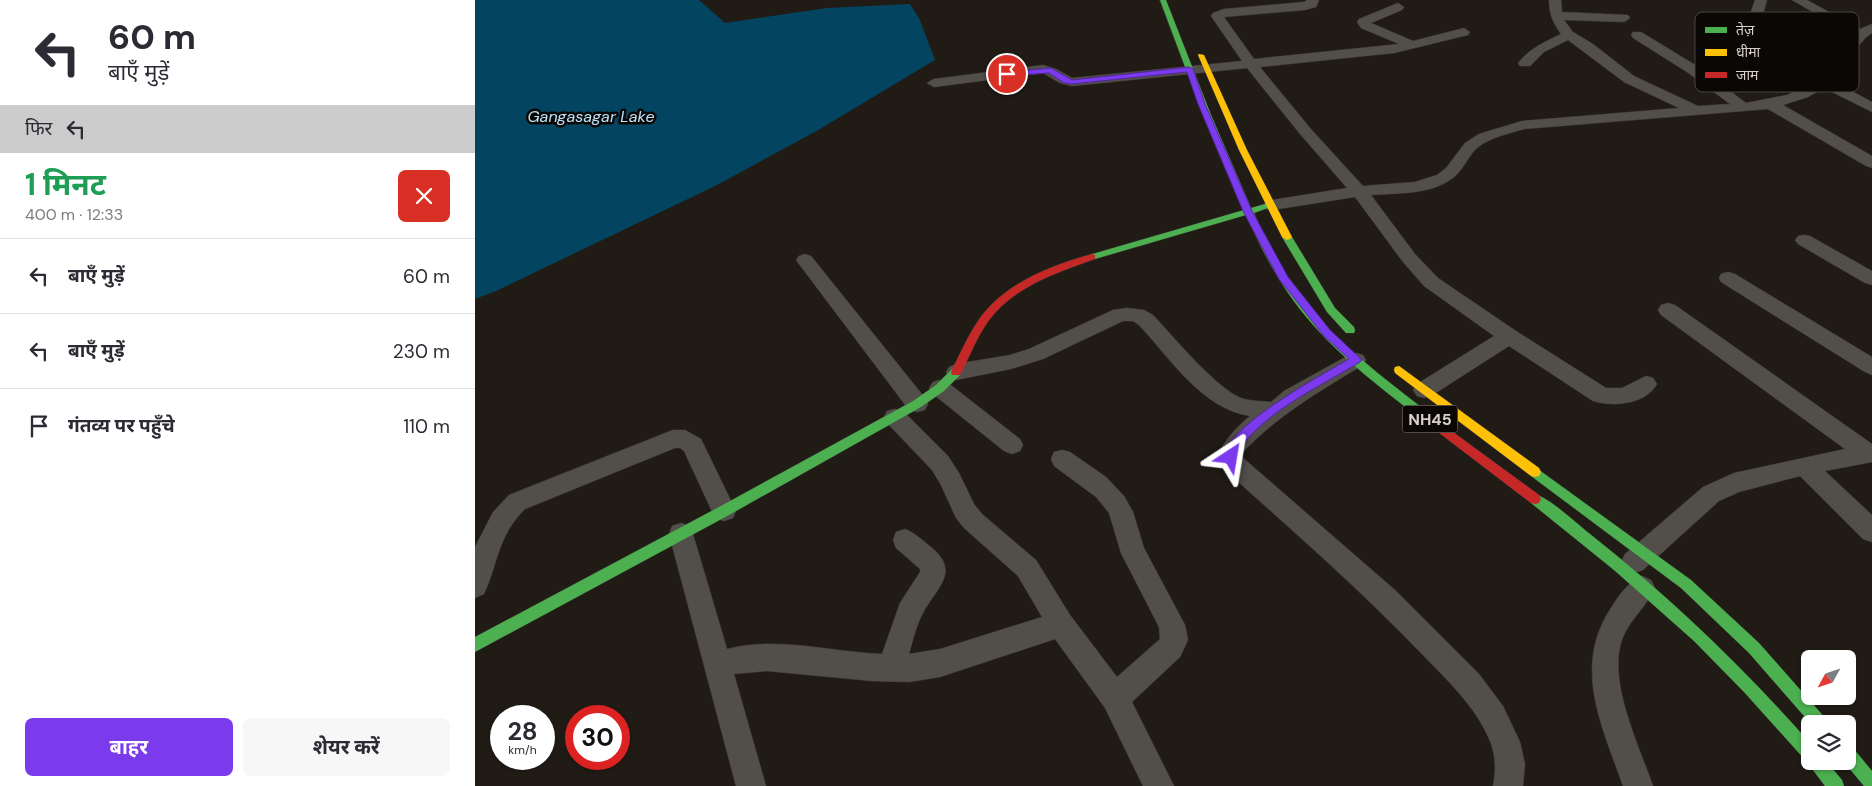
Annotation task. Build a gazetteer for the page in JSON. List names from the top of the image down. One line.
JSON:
{"streets":{"main road":["NH45"]},"water":["Gangasagar Lake"],"legend":["तेज़","धीमा","जाम"],"north":"bottom left","page":{"turn":["60 m","बाएँ मुड़ें"],"then":"फिर","heading":["1 मिनट","400 m · 12:33"],"list":[{"name":"बाएँ मुड़ें","value":"60 m"},{"name":"बाएँ मुड़ें","value":"230 m"},{"name":"गंतव्य पर पहुँचे","value":"110 m"}],"speed":"28 km/h","limit":"30","buttons":["बाहर","शेयर करें"]}}
